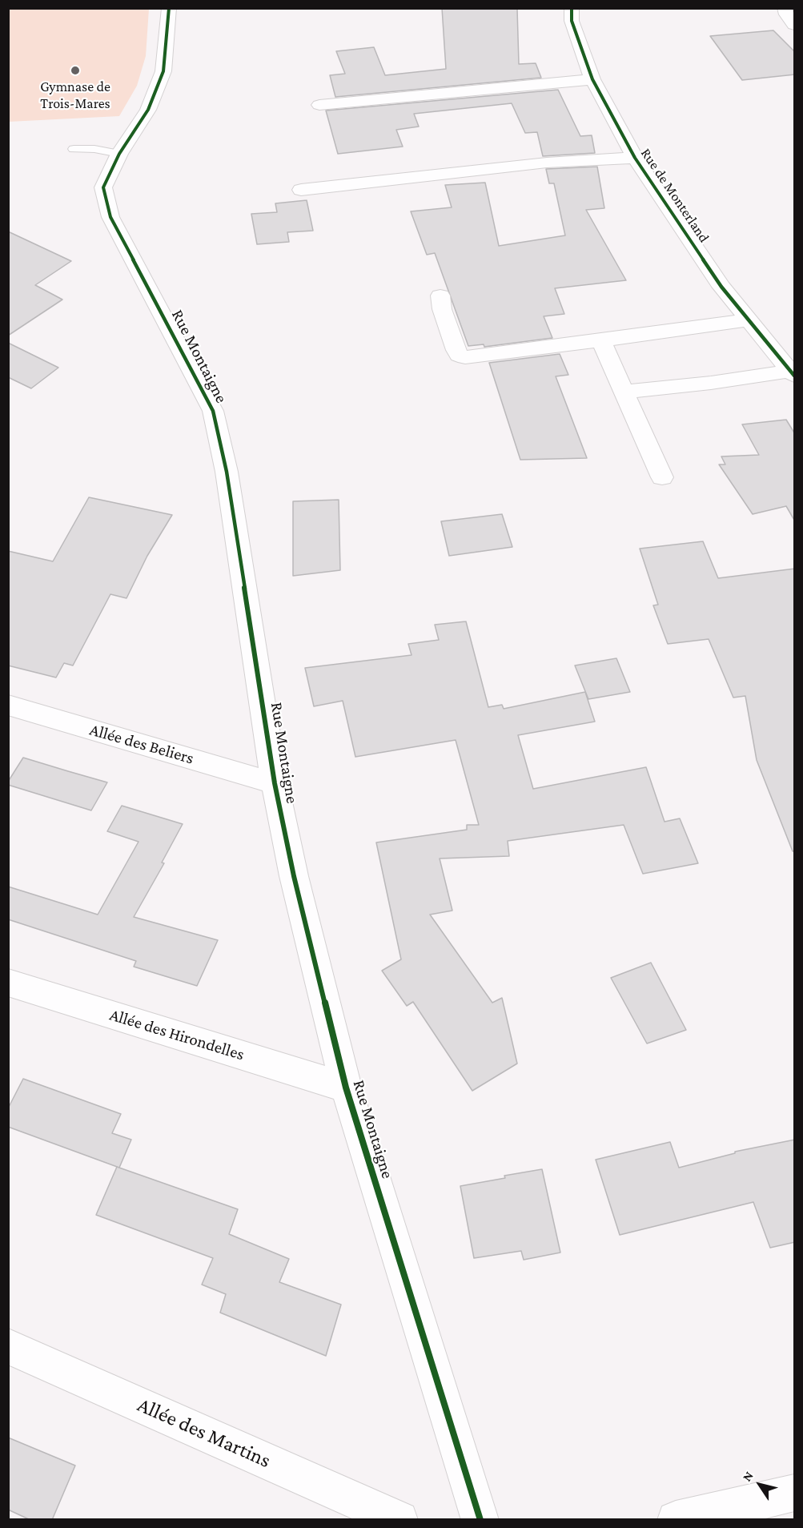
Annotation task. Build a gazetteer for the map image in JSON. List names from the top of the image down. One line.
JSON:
{"streets":{"street":["Rue de Monterland","Rue Montaigne","Allée des Beliers","Allée des Hirondelles","Allée des Martins"]},"crossings":[["Rue Montaigne","Allée des Beliers"],["Rue Montaigne","Allée des Hirondelles"]],"places":["Gymnase de Trois-Mares"],"north":"top left"}
